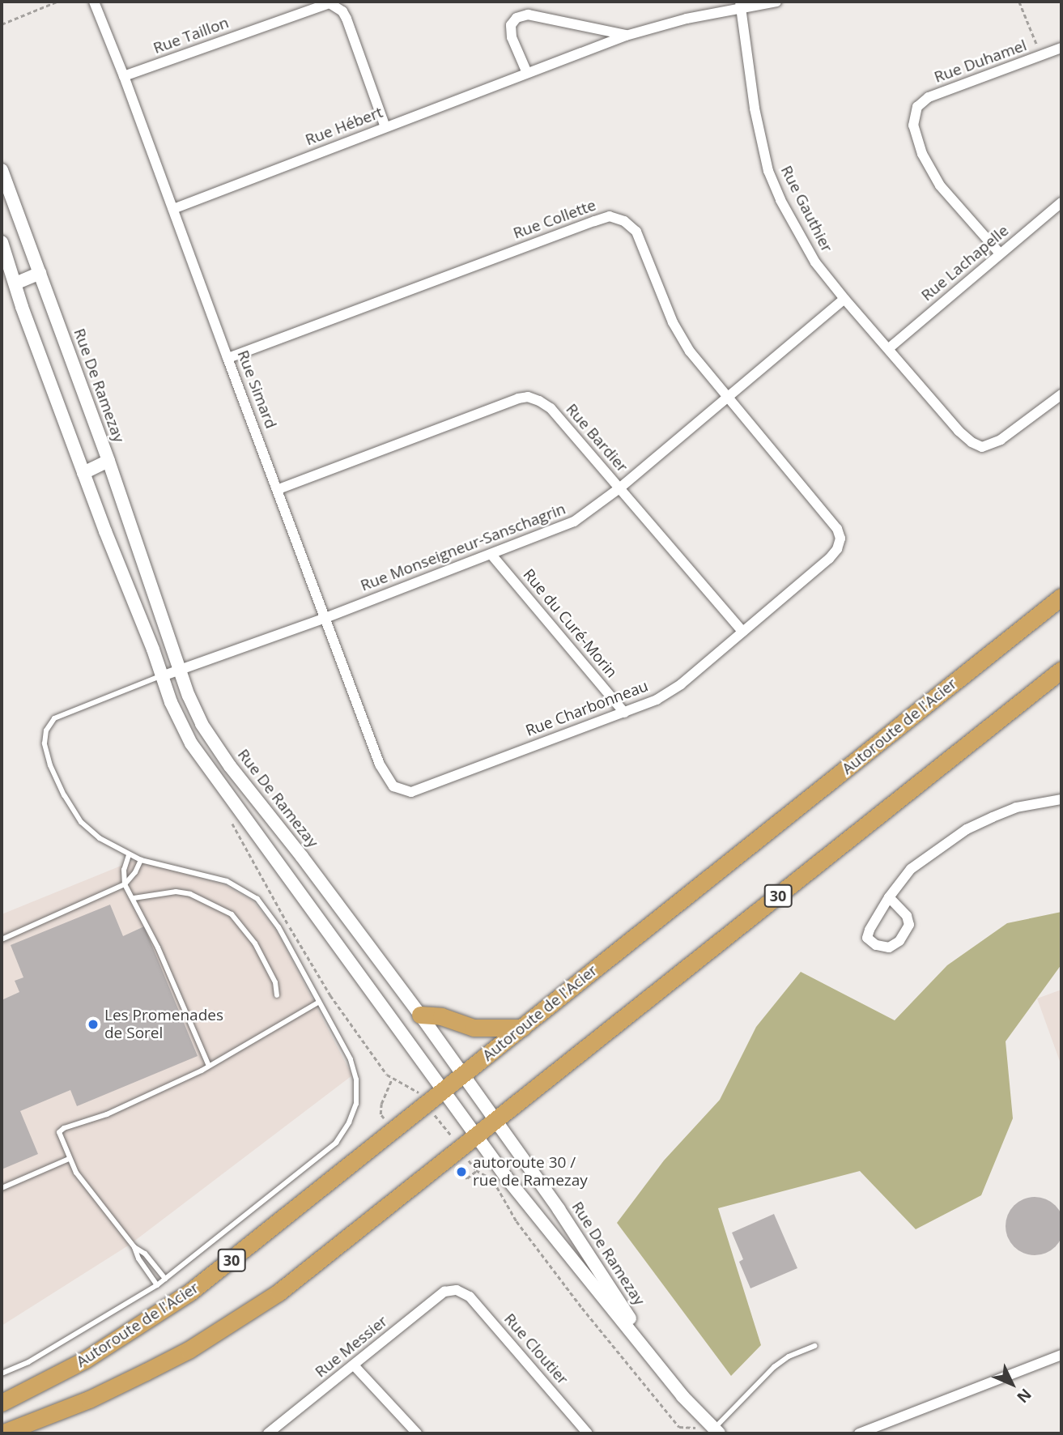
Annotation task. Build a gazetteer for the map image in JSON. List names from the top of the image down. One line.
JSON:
{"streets":{"highway":["Autoroute de l'Acier","30"],"street":["Rue Taillon","Rue Duhamel","Rue Hébert","Rue Gauthier","Rue Collette","Rue Lachapelle","Rue De Ramezay","Rue Simard","Rue Bardier","Rue Monseigneur-Sanschagrin","Rue du Curé-Morin","Rue Charbonneau","Rue Messier","Rue Cloutier"]},"crossings":[["Rue Taillon","Rue Hébert"],["Rue Taillon","Rue Simard"],["Rue Duhamel","Rue Lachapelle"],["Rue Hébert","Rue Gauthier"],["Rue Hébert","Rue Simard"],["Rue Gauthier","Rue Lachapelle"],["Rue Gauthier","Rue Monseigneur-Sanschagrin"],["Rue Collette","Rue Simard"],["Rue Collette","Rue Monseigneur-Sanschagrin"],["Rue Collette","Rue Charbonneau"],["Rue De Ramezay","Rue Monseigneur-Sanschagrin"],["Rue De Ramezay","Autoroute de l'Acier"],["Rue De Ramezay","30"],["Rue Simard","Rue Bardier"],["Rue Simard","Rue Monseigneur-Sanschagrin"],["Rue Simard","Rue Charbonneau"],["Rue Bardier","Rue Monseigneur-Sanschagrin"],["Rue Bardier","Rue Charbonneau"],["Rue Monseigneur-Sanschagrin","Rue du Curé-Morin"],["Rue du Curé-Morin","Rue Charbonneau"],["Rue Messier","Rue Cloutier"]],"places":["Les Promenades de Sorel","autoroute 30 / rue de Ramezay"],"north":"bottom right"}
